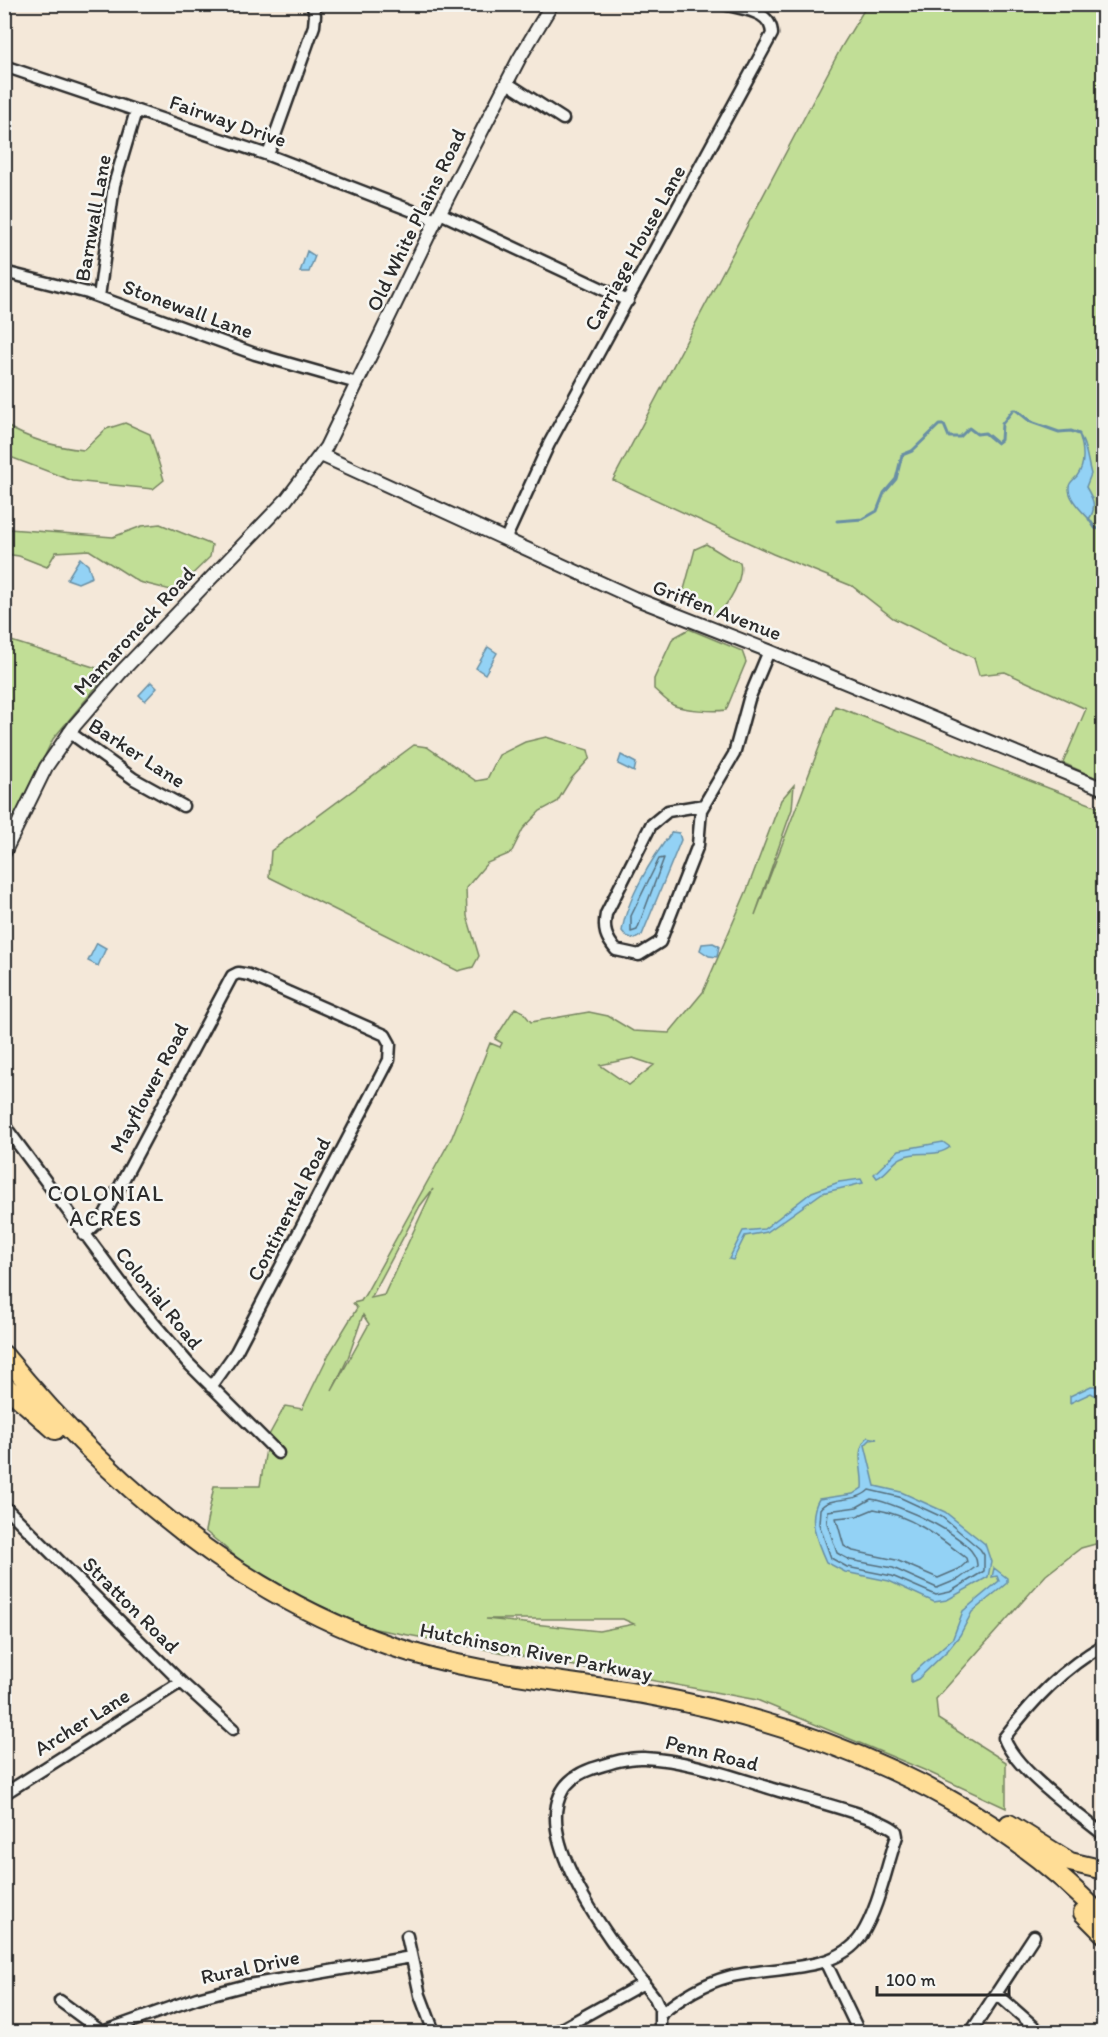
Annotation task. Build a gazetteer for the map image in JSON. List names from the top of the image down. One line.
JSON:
{"streets":{"highway":["Hutchinson River Parkway"],"street":["Fairway Drive","Barnwall Lane","Old White Plains Road","Carriage House Lane","Stonewall Lane","Griffen Avenue","Mamaroneck Road","Barker Lane","Mayflower Road","Continental Road","Colonial Road","Stratton Road","Archer Lane","Penn Road","Rural Drive"]},"crossings":[["Fairway Drive","Barnwall Lane"],["Fairway Drive","Old White Plains Road"],["Fairway Drive","Carriage House Lane"],["Barnwall Lane","Stonewall Lane"],["Old White Plains Road","Stonewall Lane"],["Old White Plains Road","Griffen Avenue"],["Old White Plains Road","Mamaroneck Road"],["Carriage House Lane","Griffen Avenue"],["Griffen Avenue","Mamaroneck Road"],["Mamaroneck Road","Barker Lane"],["Mayflower Road","Continental Road"],["Mayflower Road","Colonial Road"],["Continental Road","Colonial Road"],["Stratton Road","Archer Lane"]],"districts":["COLONIAL ACRES"],"scale_bar":"100 m"}
